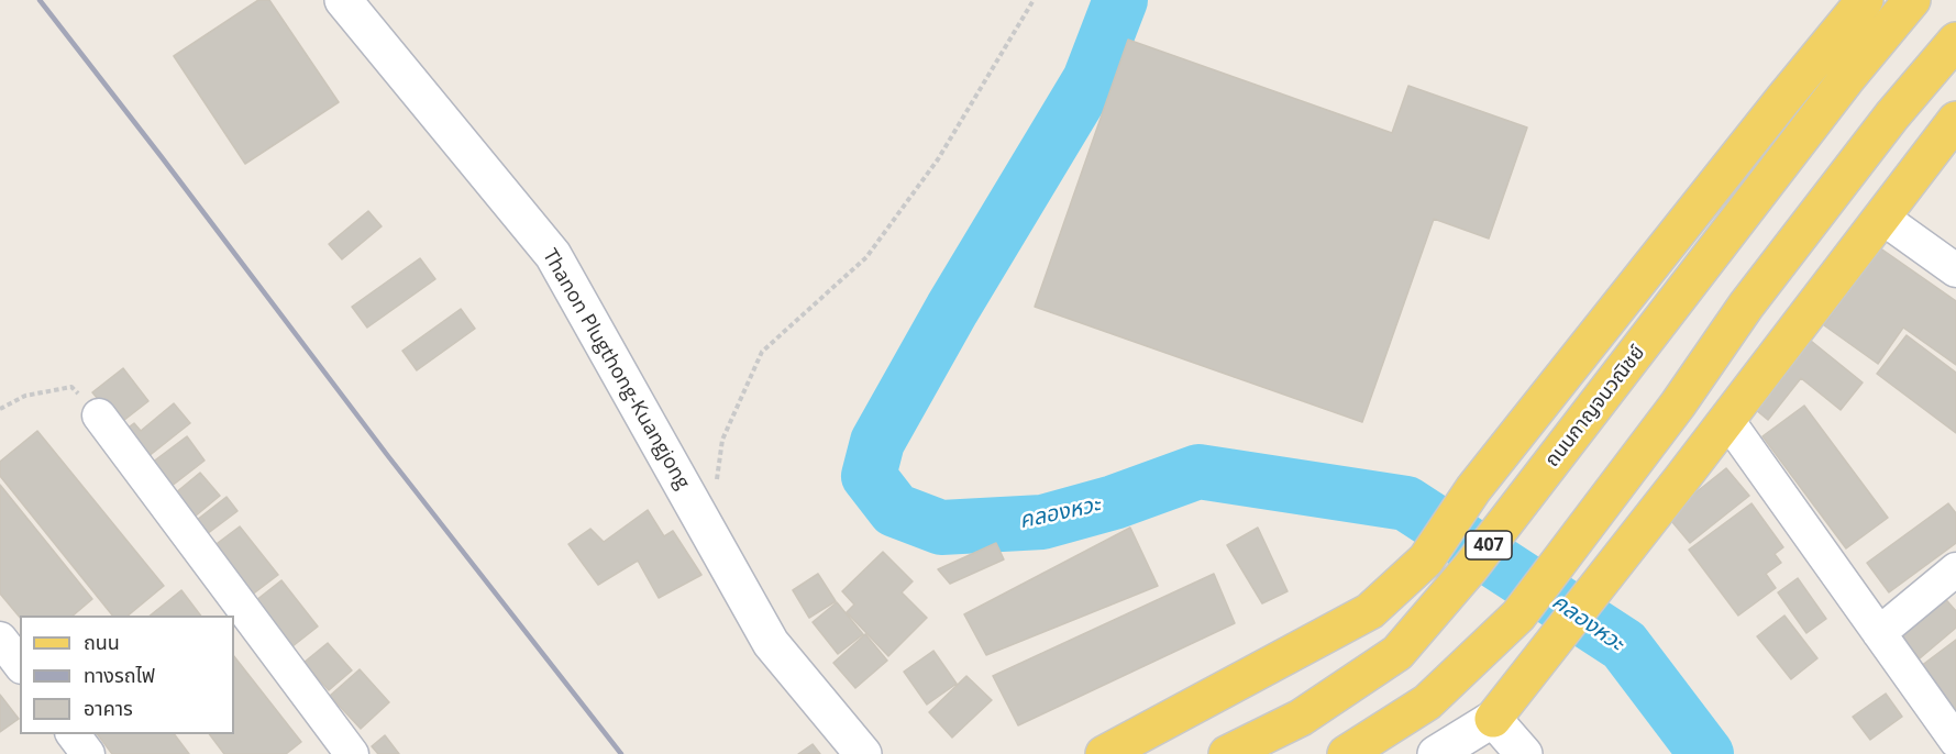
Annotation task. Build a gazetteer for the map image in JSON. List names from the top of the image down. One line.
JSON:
{"streets":{"main road":["ถนนกาญจนวณิชย์","407"],"street":["Thanon Plugthong-Kuangjong"]},"water":["คลองหวะ"],"legend":["ถนน","ทางรถไฟ","อาคาร"]}
